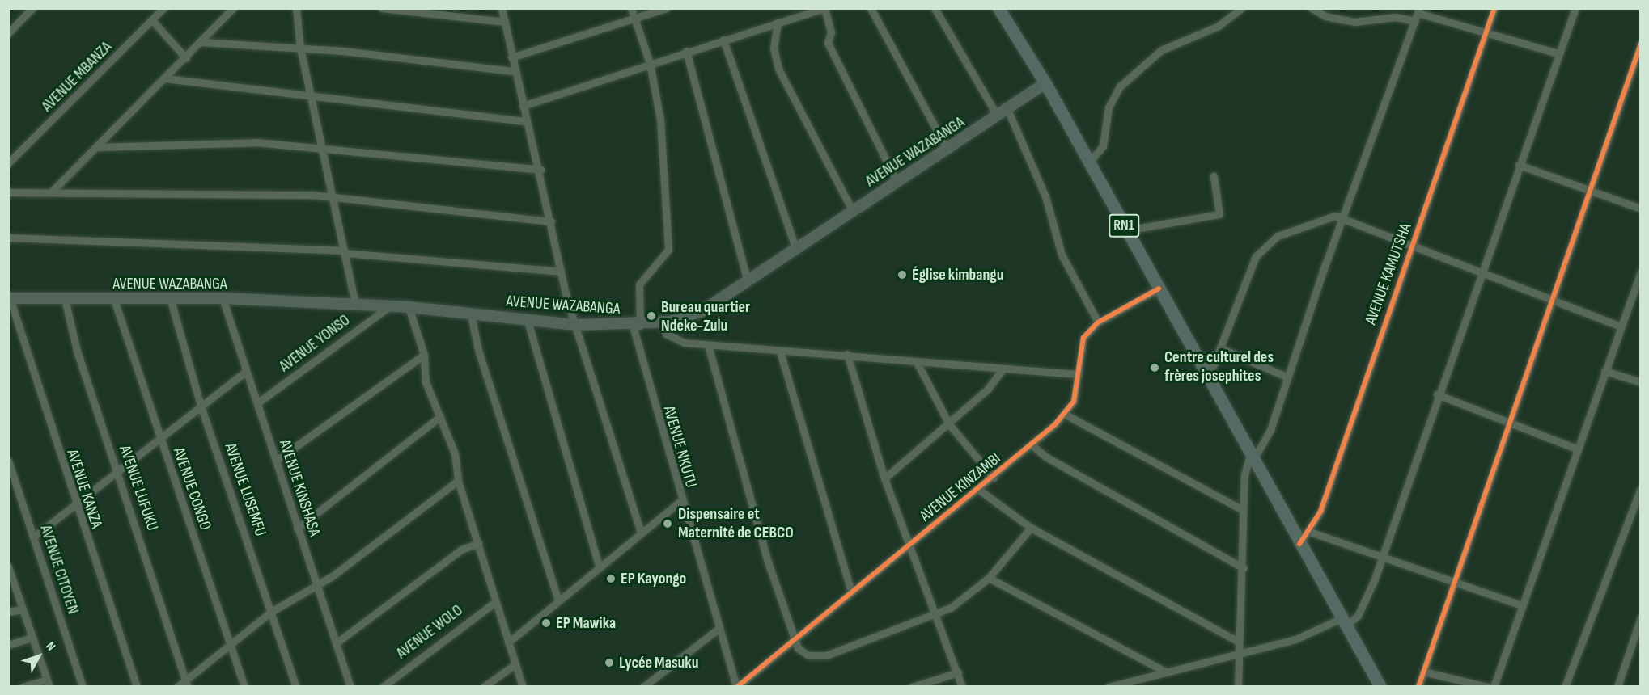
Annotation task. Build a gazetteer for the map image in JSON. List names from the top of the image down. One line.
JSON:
{"streets":{"highway":["RN1"],"main road":["AVENUE WAZABANGA"],"street":["AVENUE MBANZA","AVENUE KAMUTSHA","AVENUE YONSO","AVENUE NKUTU","AVENUE KINZAMBI","AVENUE LUFUKU","AVENUE KINSHASA","AVENUE KANZA","AVENUE CONGO","AVENUE LUSEMFU","AVENUE CITOYEN","AVENUE WOLO"]},"crossings":[["AVENUE WAZABANGA","RN1"],["AVENUE WAZABANGA","AVENUE YONSO"],["AVENUE WAZABANGA","AVENUE NKUTU"],["AVENUE WAZABANGA","AVENUE LUFUKU"],["AVENUE WAZABANGA","AVENUE KINSHASA"],["AVENUE WAZABANGA","AVENUE KANZA"],["AVENUE WAZABANGA","AVENUE CONGO"],["AVENUE WAZABANGA","AVENUE LUSEMFU"],["RN1","AVENUE KAMUTSHA"],["RN1","AVENUE KINZAMBI"],["AVENUE YONSO","AVENUE KINSHASA"],["AVENUE NKUTU","AVENUE KINZAMBI"]],"places":["Église kimbangu","Bureau quartier Ndeke-Zulu","Centre culturel des frères josephites","Dispensaire et Maternité de CEBCO","EP Kayongo","EP Mawika","Lycée Masuku"],"north":"top right"}
